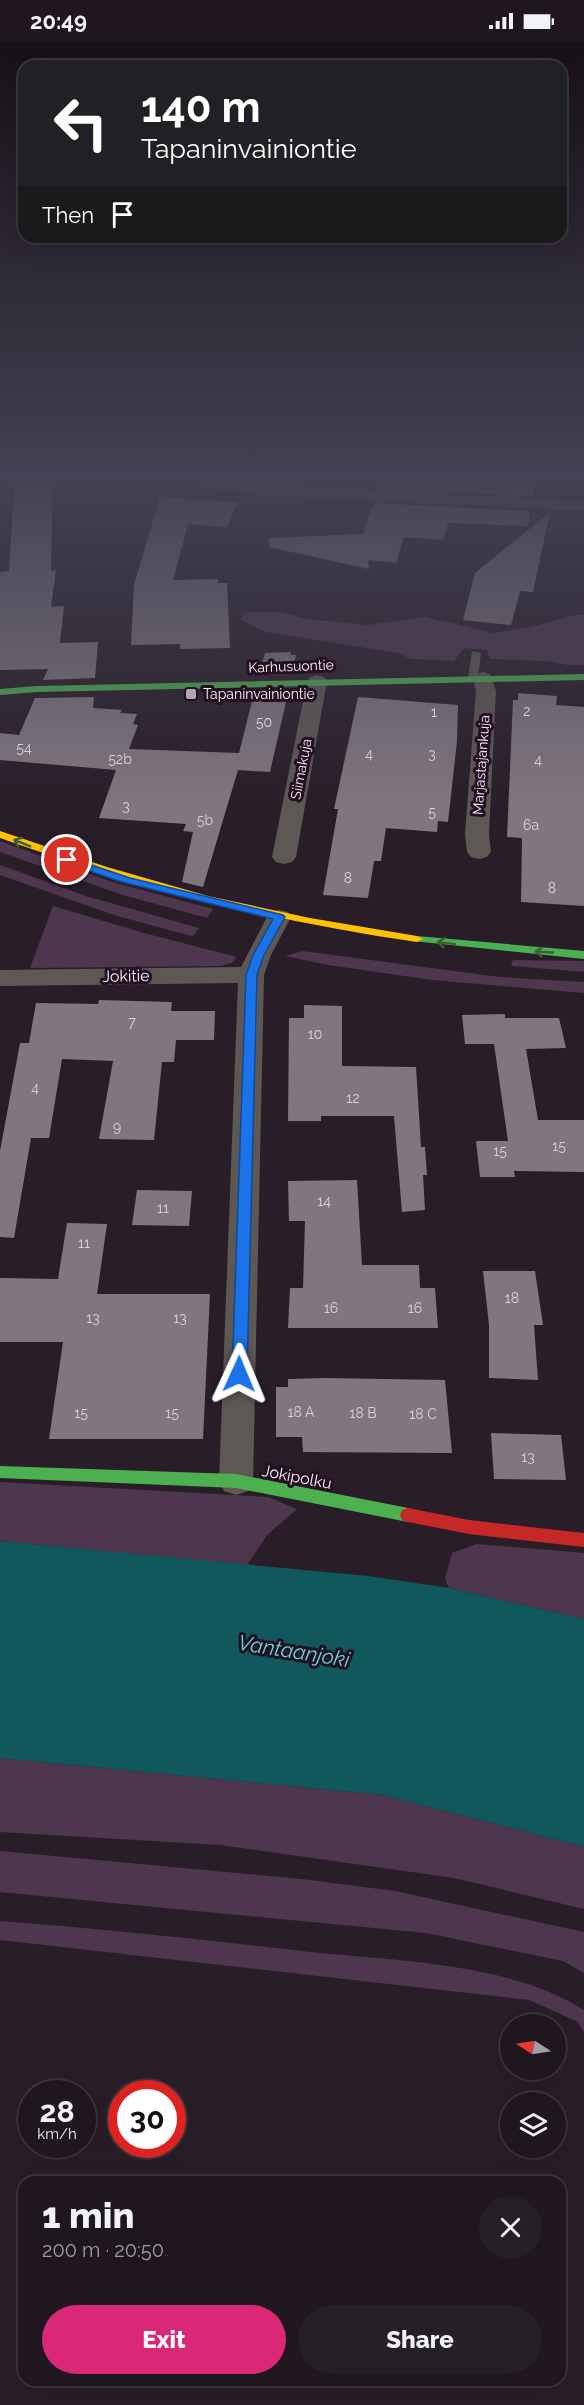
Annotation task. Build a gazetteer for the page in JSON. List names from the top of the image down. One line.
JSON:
{"streets":{"street":["Karhusuontie","Marjastajankuja","Siimakuja","Jokitie","Jokipolku"]},"crossings":[["Karhusuontie","Marjastajankuja"],["Karhusuontie","Siimakuja"]],"water":["Vantaanjoki"],"places":{"transit":["Tapaninvainiontie"]},"house_numbers":["2","1","50","54","4","3","52b","4","3","5","5b","6a","8","8","7","10","4","12","9","15","15","14","11","11","18","16","16","13","13","18 A","15","15","18 B","18 C","13"],"north":"left","page":{"status":"20:49","turn":["140 m","Tapaninvainiontie"],"then":"Then","speed":"28 km/h","limit":"30","heading":["1 min","200 m · 20:50"],"buttons":["Exit","Share"]}}
